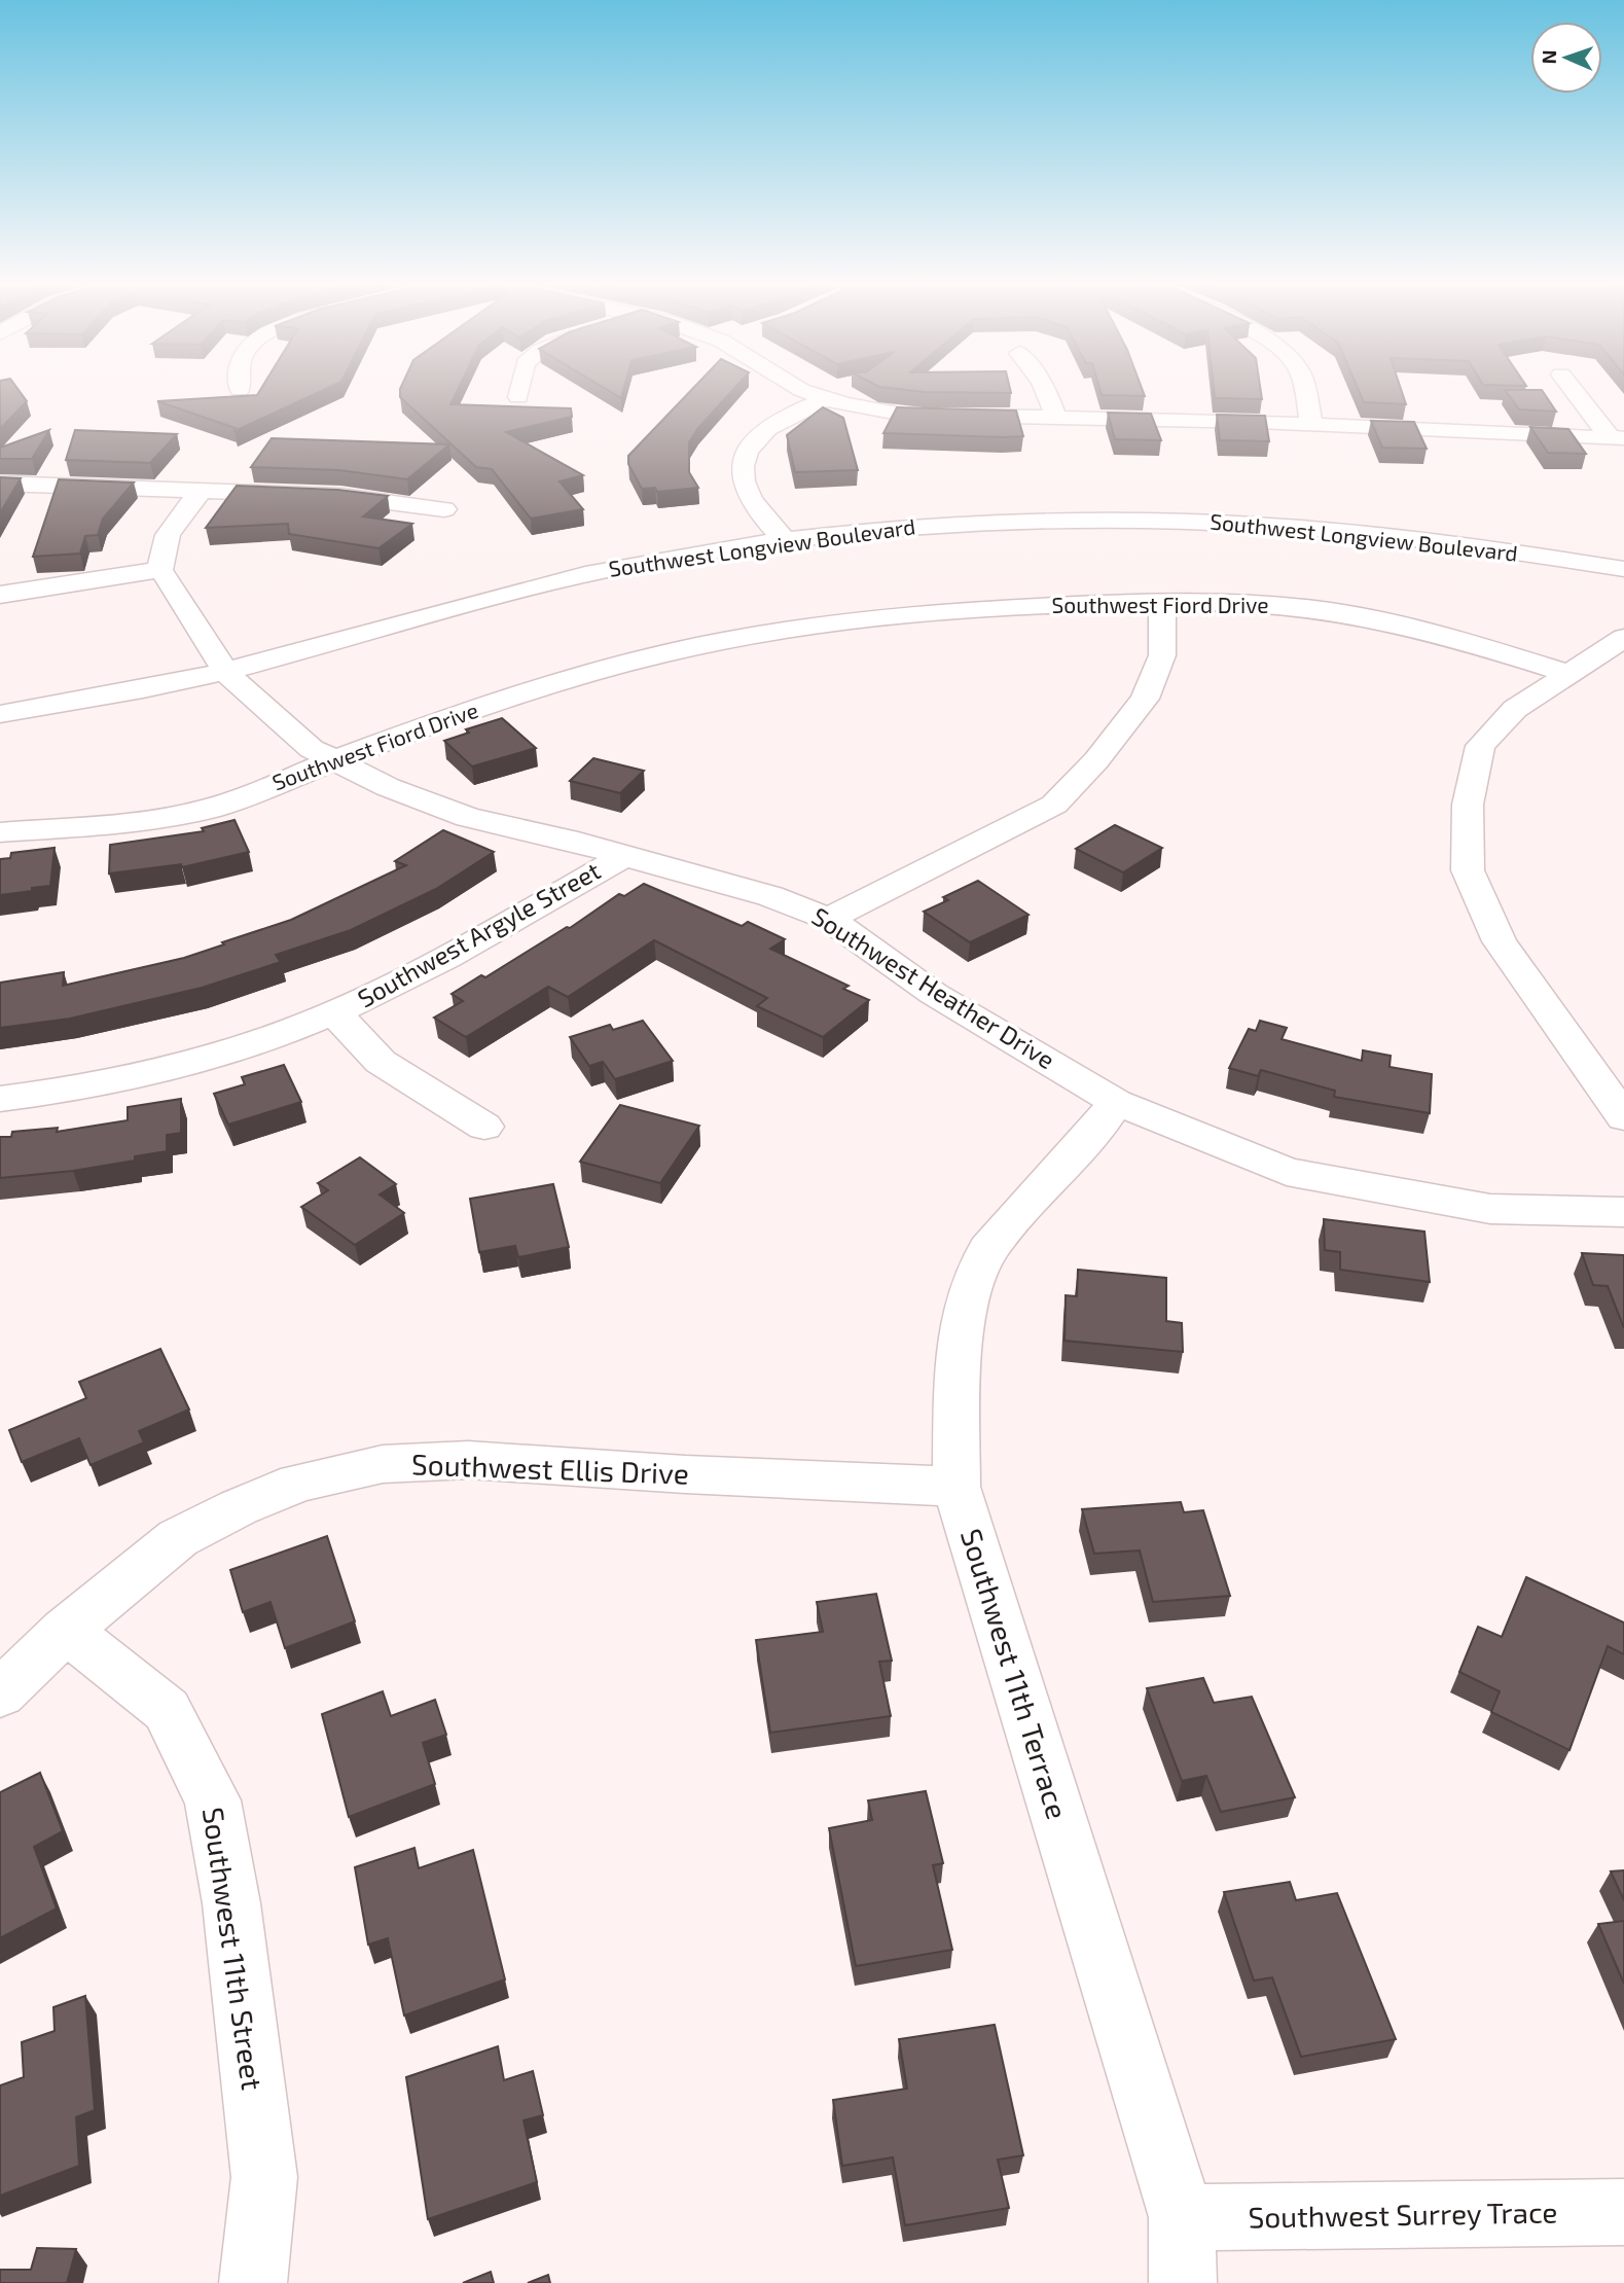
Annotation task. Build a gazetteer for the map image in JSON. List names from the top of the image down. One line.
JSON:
{"streets":{"street":["Southwest Longview Boulevard","Southwest Fiord Drive","Southwest Argyle Street","Southwest Heather Drive","Southwest Ellis Drive","Southwest 11th Terrace","Southwest 11th Street","Southwest Surrey Trace"]},"crossings":[["Southwest Longview Boulevard","Southwest Heather Drive"],["Southwest Fiord Drive","Southwest Heather Drive"],["Southwest Argyle Street","Southwest Heather Drive"],["Southwest Heather Drive","Southwest 11th Terrace"],["Southwest Ellis Drive","Southwest 11th Terrace"],["Southwest Ellis Drive","Southwest 11th Street"],["Southwest 11th Terrace","Southwest Surrey Trace"]],"north":"left"}
